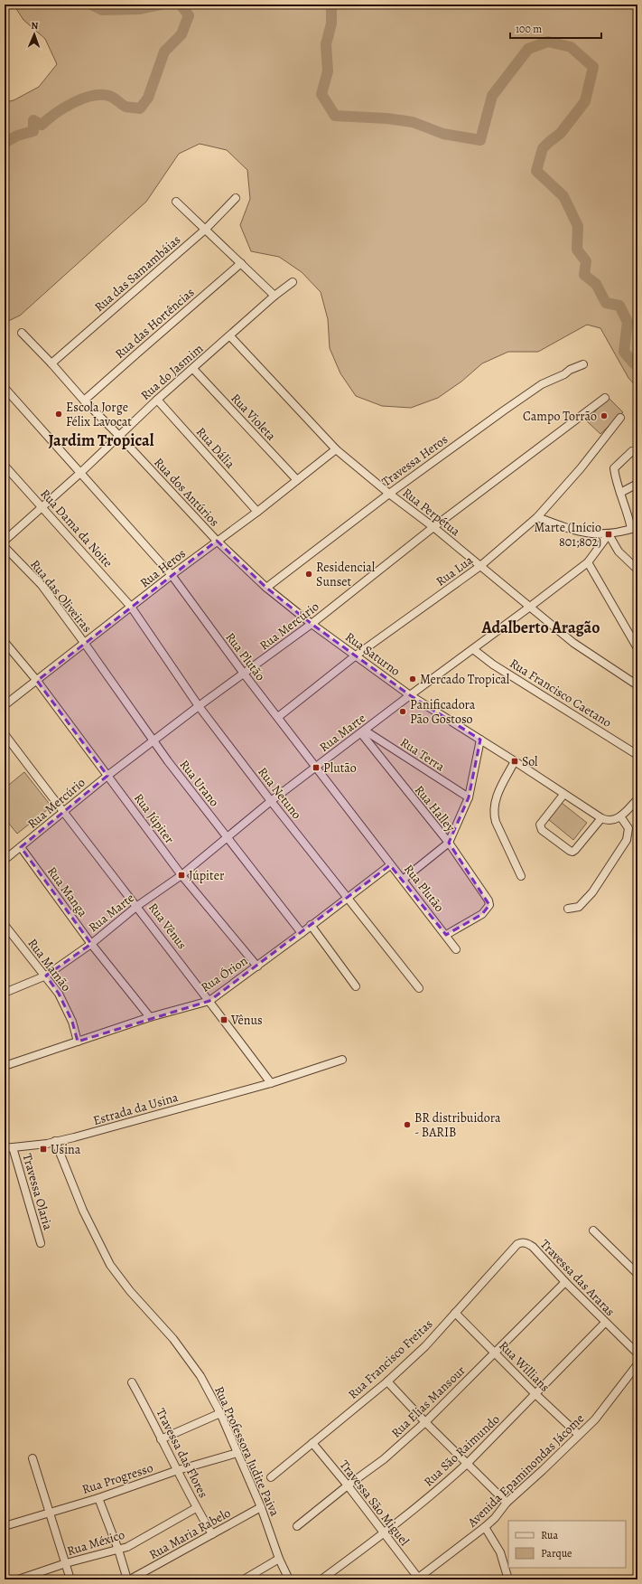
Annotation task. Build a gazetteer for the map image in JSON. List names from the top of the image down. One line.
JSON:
{"streets":{"street":["Rua das Samambáias","Rua das Hortências","Rua do Jasmim","Rua Violeta","Rua Dália","Travessa Heros","Rua dos Antúrios","Rua Perpétua","Rua Dama da Noite","Rua Heros","Rua Lua","Rua das Oliveiras","Rua Mercúrio","Rua Saturno","Rua Plutão","Rua Francisco Caetano","Rua Marte","Rua Terra","Rua Urano","Rua Netuno","Rua Halley","Rua Júpiter","Rua Manga","Rua Vênus","Rua Mamão","Rua Órion","Estrada da Usina","Travessa Olaria","Travessa das Araras","Rua Francisco Freitas","Rua Willians","Rua Elias Mansour","Rua São Raimundo","Rua Professora Judite Paiva","Travessa das Flores","Avenida Epaminondas Jácome","Rua Progresso","Travessa São Miguel","Rua Maria Rabelo","Rua México"]},"crossings":[["Rua das Samambáias","Rua dos Antúrios"],["Rua das Hortências","Rua dos Antúrios"],["Rua do Jasmim","Rua Violeta"],["Rua do Jasmim","Rua Dália"],["Rua do Jasmim","Rua dos Antúrios"],["Rua do Jasmim","Rua Perpétua"],["Rua do Jasmim","Rua Dama da Noite"],["Rua do Jasmim","Rua Plutão"],["Rua Violeta","Rua Heros"],["Rua Dália","Rua Heros"],["Travessa Heros","Rua Perpétua"],["Travessa Heros","Rua Saturno"],["Rua dos Antúrios","Rua Heros"],["Rua dos Antúrios","Rua Saturno"],["Rua Perpétua","Rua Heros"],["Rua Perpétua","Rua Lua"],["Rua Perpétua","Rua Mercúrio"],["Rua Perpétua","Rua Marte"],["Rua Dama da Noite","Rua Heros"],["Rua Dama da Noite","Rua Netuno"],["Rua Heros","Rua das Oliveiras"],["Rua Heros","Rua Saturno"],["Rua Heros","Rua Plutão"],["Rua Heros","Rua Urano"],["Rua Heros","Rua Netuno"],["Rua Heros","Rua Júpiter"],["Rua Lua","Rua Saturno"],["Rua Lua","Rua Plutão"],["Rua das Oliveiras","Rua Urano"],["Rua Mercúrio","Rua Saturno"],["Rua Mercúrio","Rua Plutão"],["Rua Mercúrio","Rua Urano"],["Rua Mercúrio","Rua Netuno"],["Rua Mercúrio","Rua Júpiter"],["Rua Mercúrio","Rua Manga"],["Rua Mercúrio","Rua Vênus"],["Rua Saturno","Rua Marte"],["Rua Plutão","Rua Marte"],["Rua Plutão","Rua Halley"],["Rua Plutão","Rua Órion"],["Rua Francisco Caetano","Rua Marte"],["Rua Marte","Rua Terra"],["Rua Marte","Rua Urano"],["Rua Marte","Rua Netuno"],["Rua Marte","Rua Halley"],["Rua Marte","Rua Júpiter"],["Rua Marte","Rua Manga"],["Rua Marte","Rua Vênus"],["Rua Marte","Rua Mamão"],["Rua Terra","Rua Halley"],["Rua Urano","Rua Órion"],["Rua Netuno","Rua Órion"],["Rua Júpiter","Rua Órion"],["Rua Manga","Rua Órion"],["Rua Vênus","Rua Órion"],["Rua Vênus","Estrada da Usina"],["Rua Mamão","Rua Órion"],["Estrada da Usina","Travessa Olaria"],["Estrada da Usina","Rua Professora Judite Paiva"],["Travessa das Araras","Rua Francisco Freitas"],["Travessa das Araras","Rua Elias Mansour"],["Travessa das Araras","Rua São Raimundo"],["Rua Francisco Freitas","Rua Willians"],["Rua Francisco Freitas","Travessa São Miguel"],["Rua Willians","Rua Elias Mansour"],["Rua Willians","Rua São Raimundo"],["Rua Willians","Avenida Epaminondas Jácome"],["Rua Elias Mansour","Travessa São Miguel"],["Rua São Raimundo","Travessa São Miguel"],["Rua Professora Judite Paiva","Rua Progresso"],["Rua Professora Judite Paiva","Rua Maria Rabelo"],["Travessa das Flores","Rua Progresso"],["Travessa das Flores","Rua Maria Rabelo"],["Travessa das Flores","Rua México"],["Avenida Epaminondas Jácome","Travessa São Miguel"]],"districts":["Jardim Tropical","Adalberto Aragão"],"places":{"other":["Escola Jorge Félix Lavocat","Campo Torrão","Residencial Sunset","Mercado Tropical","Panificadora Pão Gostoso","BR distribuidora - BARIB"],"transit":["Marte (Início 801;802)","Sol","Plutão","Júpiter","Vênus","Usina"]},"legend":["Rua","Parque"],"scale_bar":"100 m","north":"top"}
